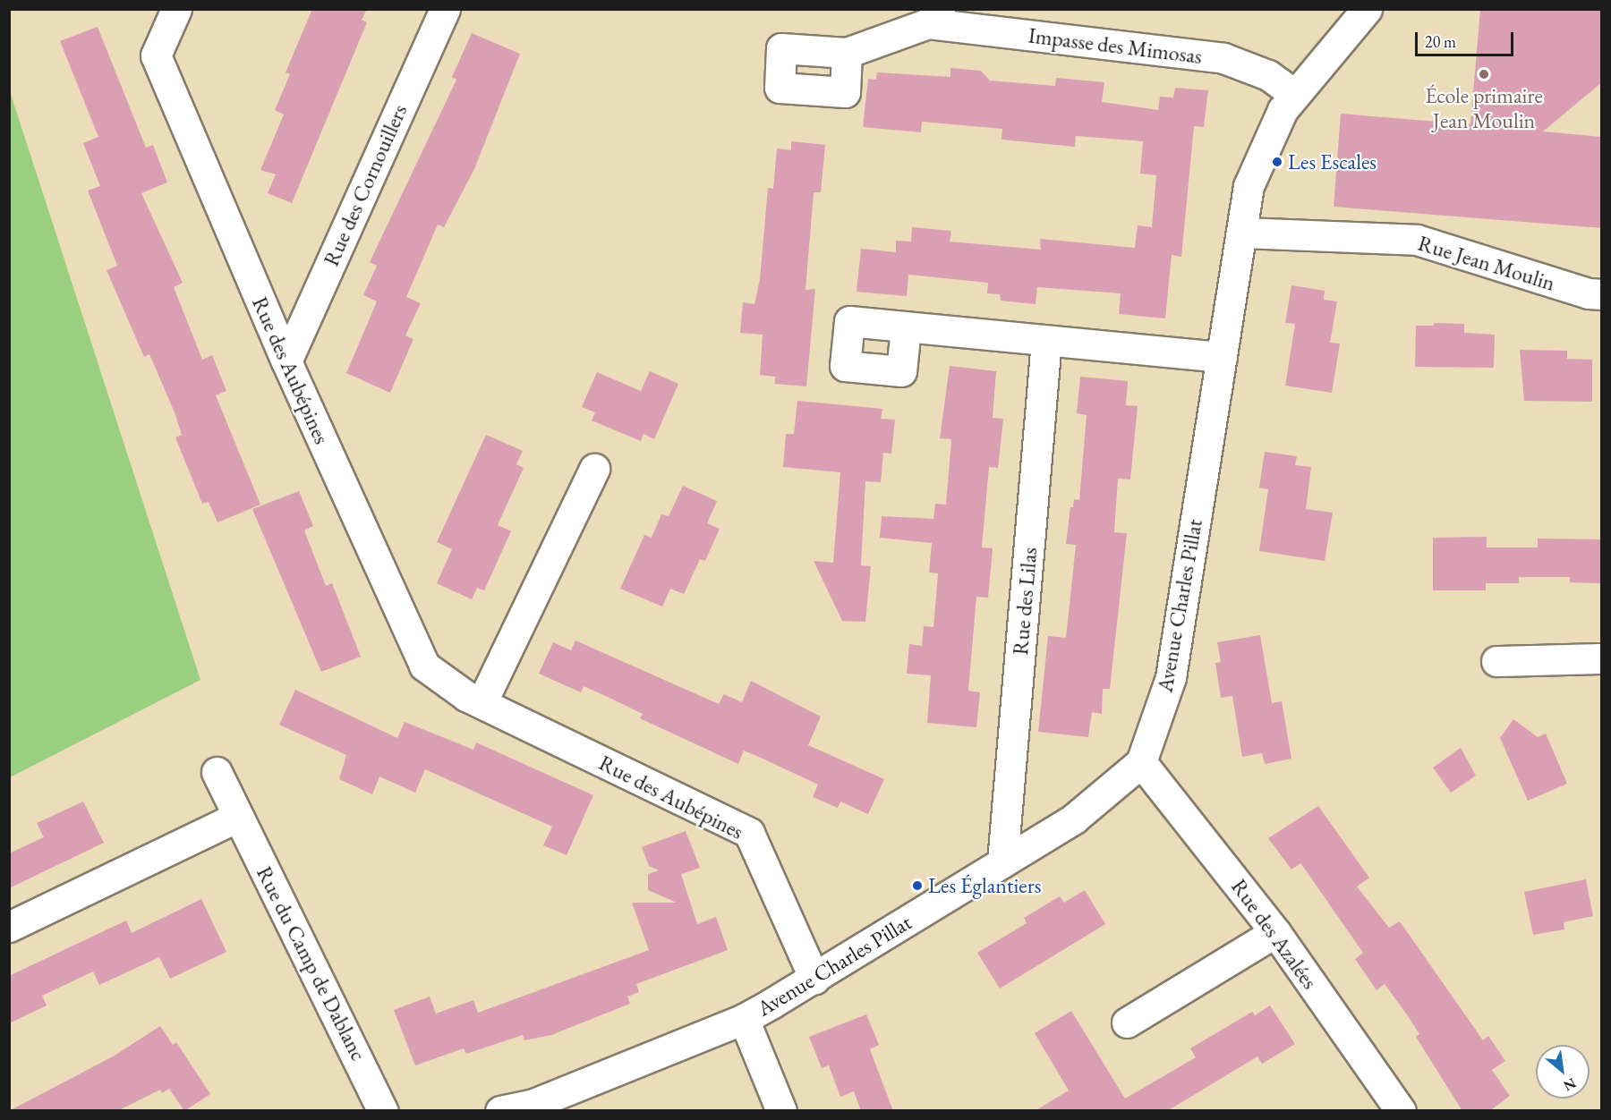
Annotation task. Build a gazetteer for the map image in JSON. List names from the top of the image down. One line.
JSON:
{"streets":{"street":["Impasse des Mimosas","Rue des Cornouillers","Rue Jean Moulin","Rue des Aubépines","Rue des Lilas","Avenue Charles Pillat","Rue des Azalées","Rue du Camp de Dablanc"]},"crossings":[["Impasse des Mimosas","Avenue Charles Pillat"],["Rue des Cornouillers","Rue des Aubépines"],["Rue Jean Moulin","Avenue Charles Pillat"],["Rue des Aubépines","Avenue Charles Pillat"],["Rue des Lilas","Avenue Charles Pillat"],["Avenue Charles Pillat","Rue des Azalées"]],"places":["École primaire Jean Moulin","Les Escales","Les Églantiers"],"scale_bar":"20 m","north":"bottom right"}
